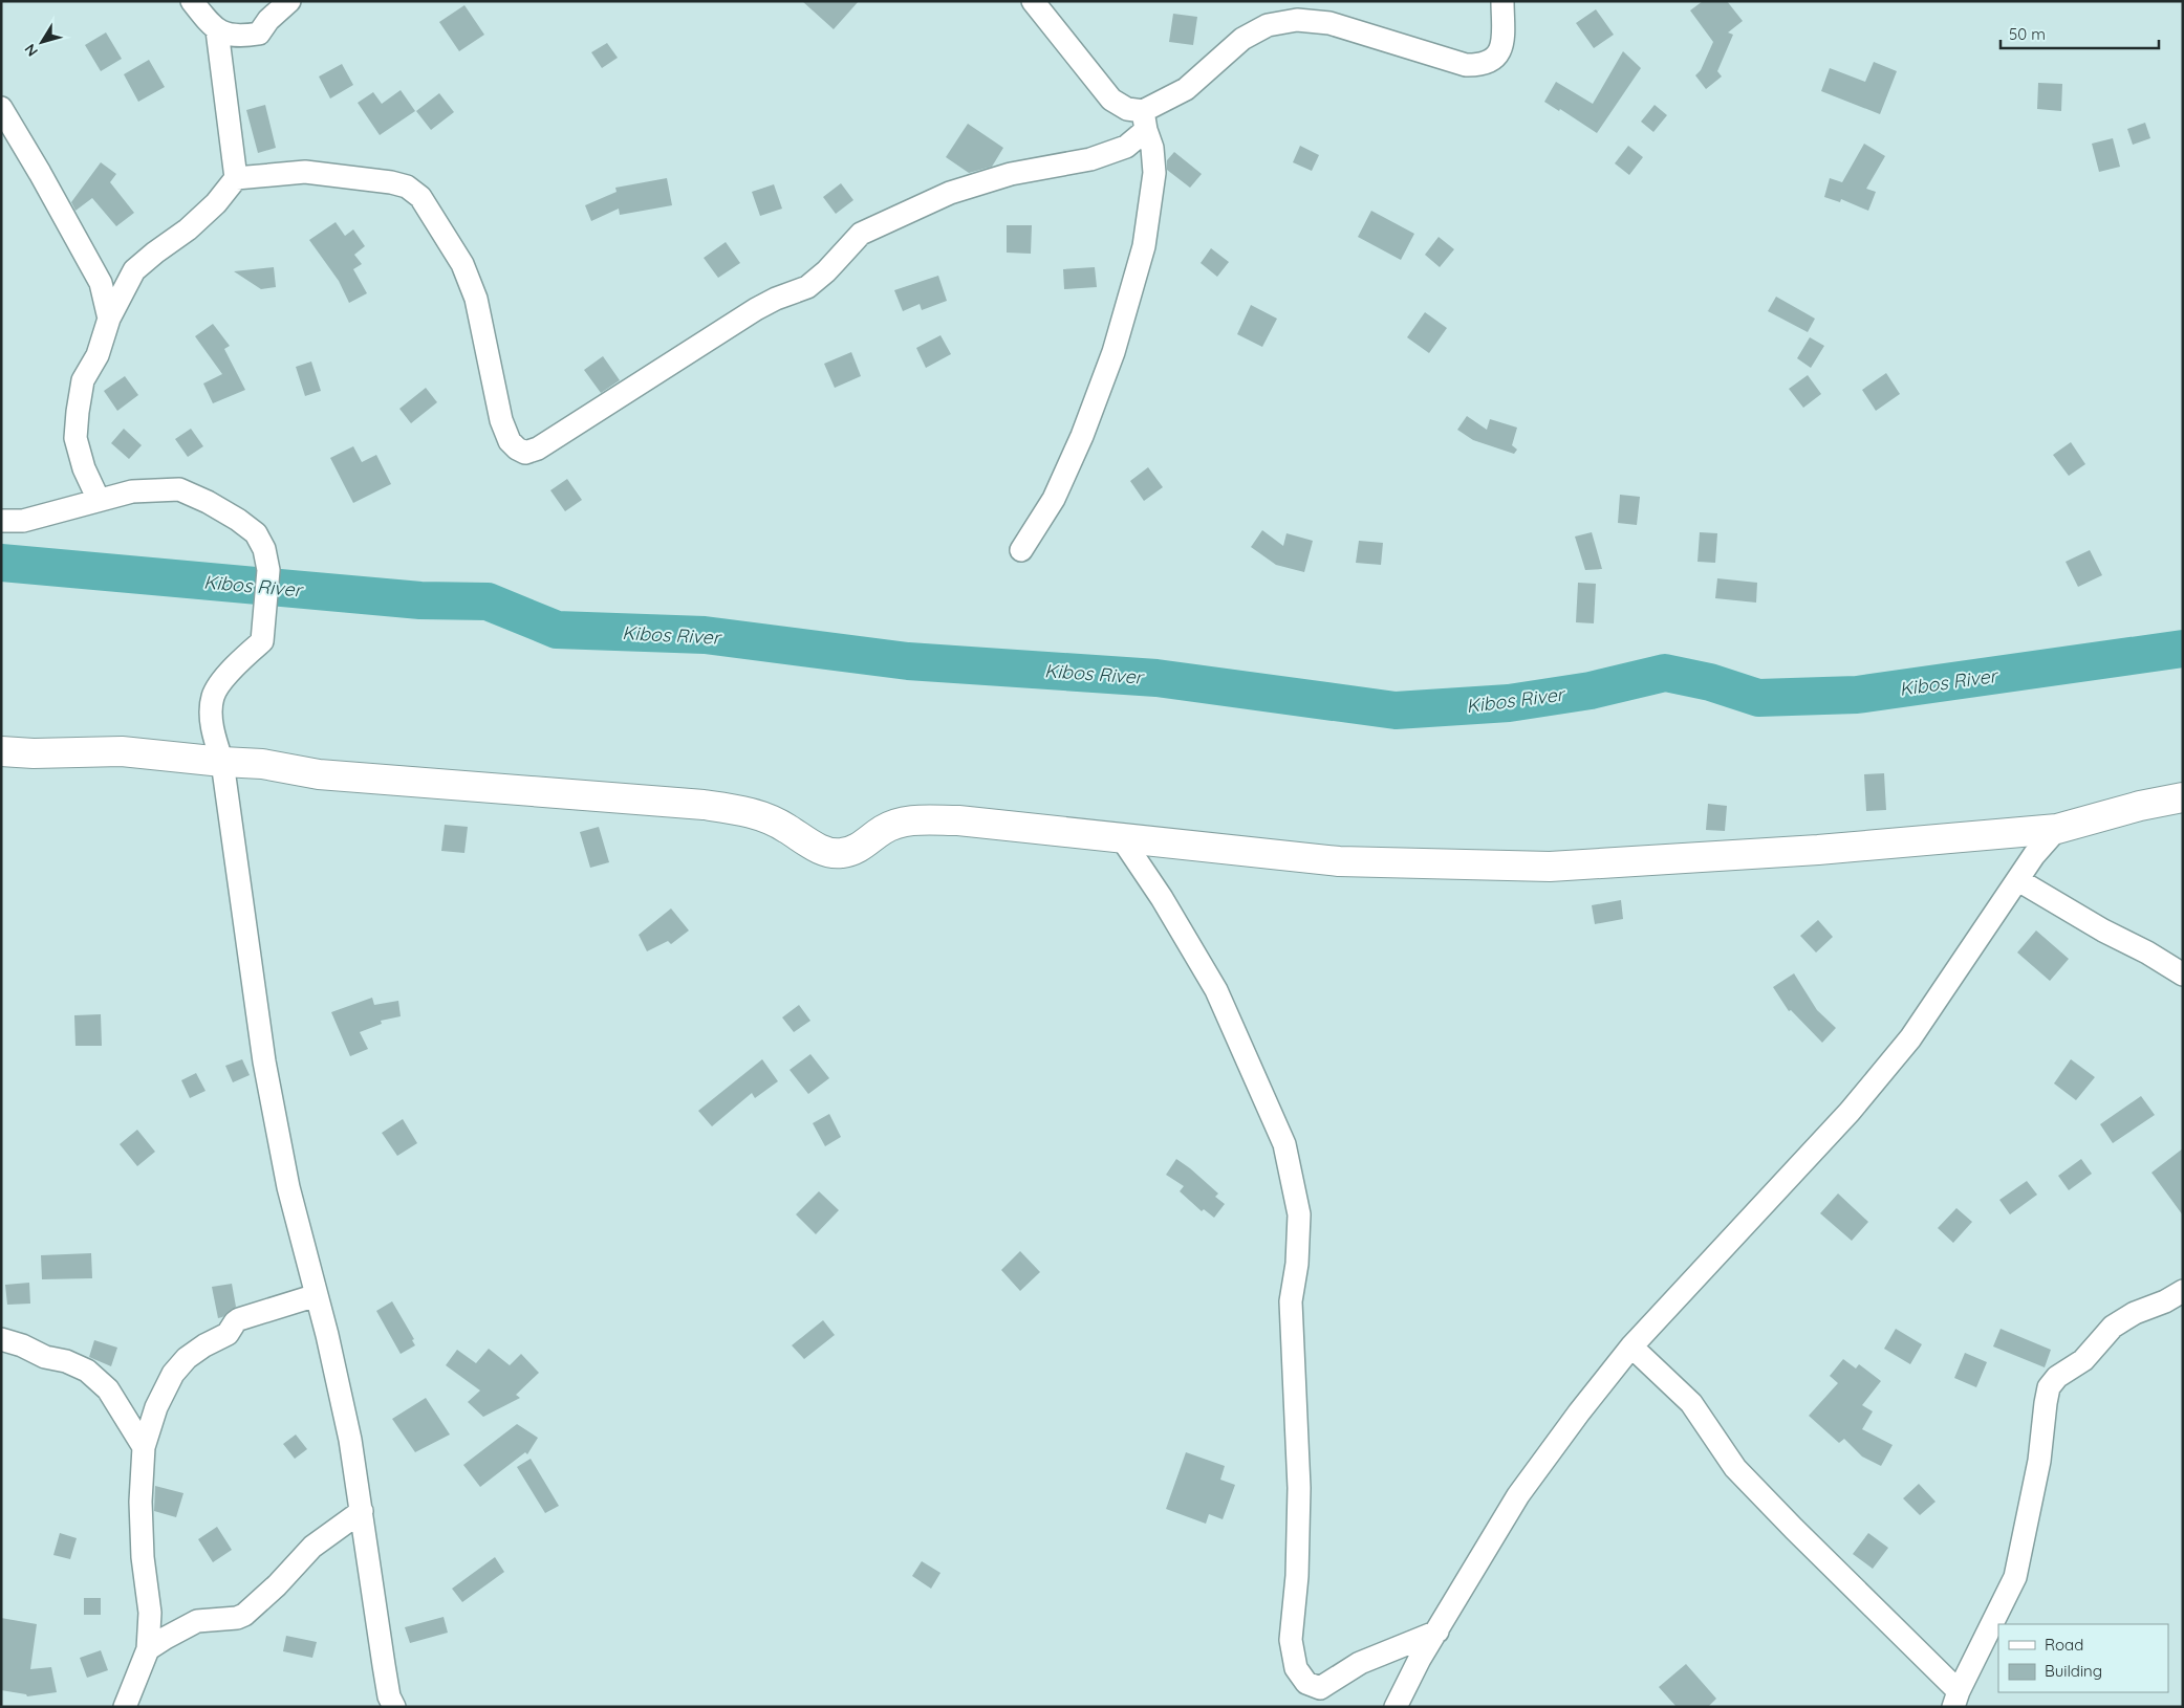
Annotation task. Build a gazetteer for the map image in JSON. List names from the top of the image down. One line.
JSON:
{"water":["Kibos River"],"legend":["Road","Building"],"scale_bar":"50 m","north":"bottom left"}
